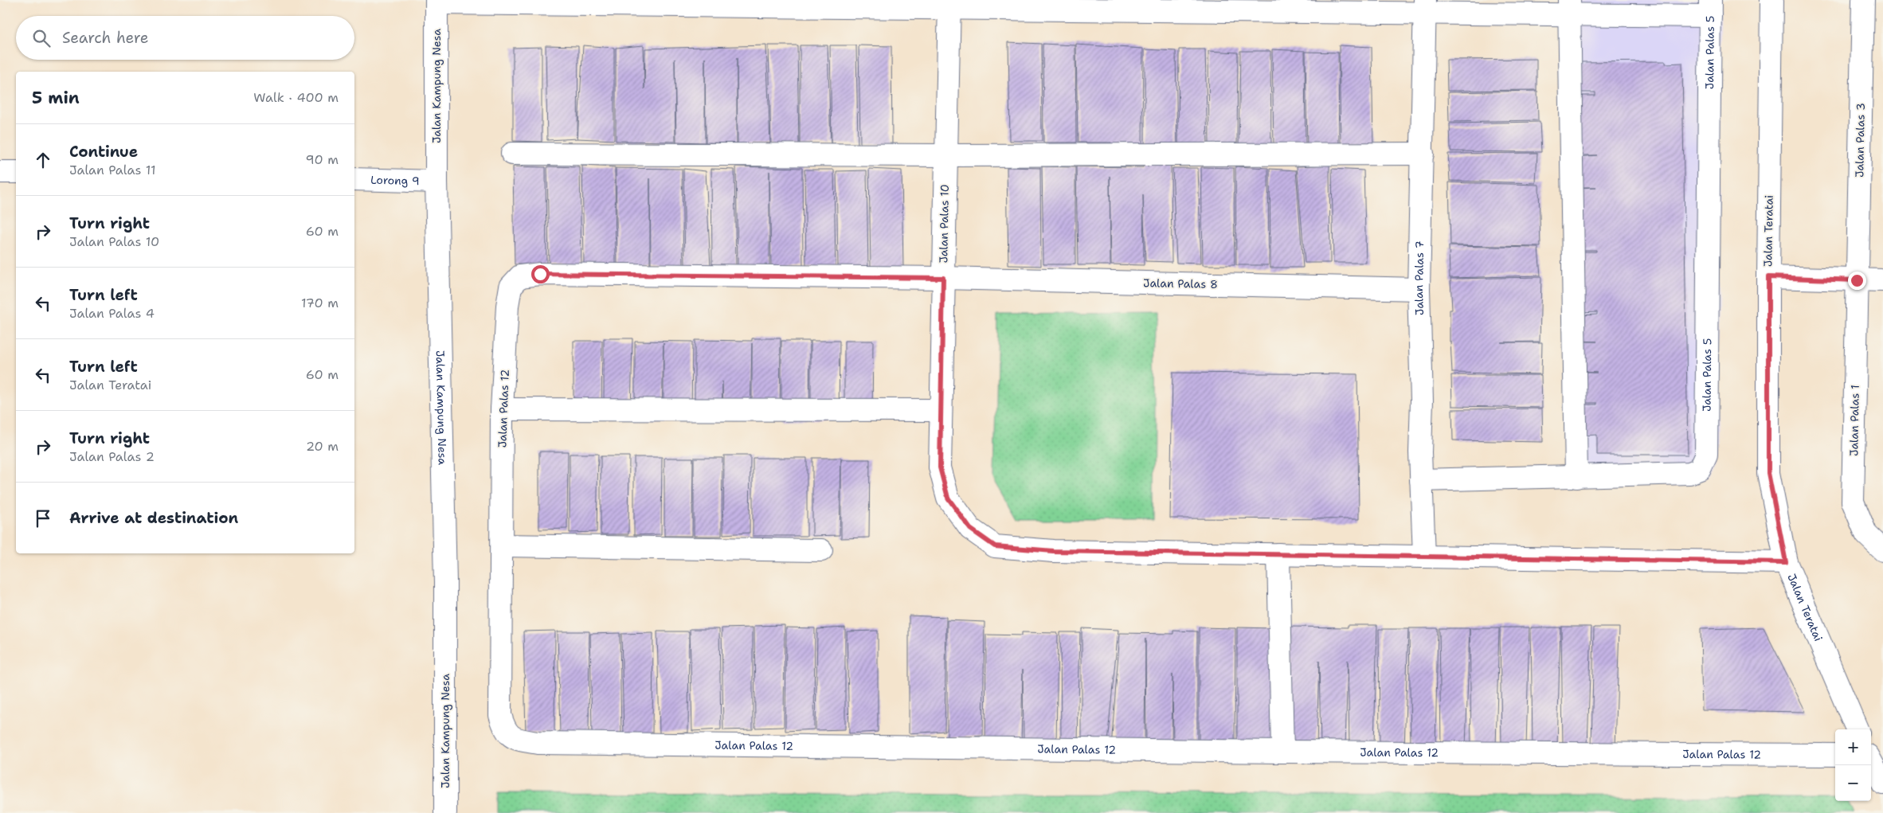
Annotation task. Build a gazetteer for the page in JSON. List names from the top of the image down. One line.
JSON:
{"streets":{"street":["Jalan Palas 5","Jalan Kampung Nesa","Jalan Palas 3","Lorong 9","Jalan Palas 10","Jalan Teratai","Jalan Palas 7","Jalan Palas 8","Jalan Palas 12","Jalan Palas 1"]},"crossings":[["Jalan Palas 5","Jalan Palas 7"],["Jalan Kampung Nesa","Lorong 9"],["Jalan Palas 3","Jalan Palas 1"],["Jalan Palas 10","Jalan Palas 8"],["Jalan Palas 7","Jalan Palas 8"],["Jalan Palas 8","Jalan Palas 12"]],"page":{"search":"Search here","heading":["5 min","Walk · 400 m"],"list":[["Continue","Jalan Palas 11","90 m"],["Turn right","Jalan Palas 10","60 m"],["Turn left","Jalan Palas 4","170 m"],["Turn left","Jalan Teratai","60 m"],["Turn right","Jalan Palas 2","20 m"],"Arrive at destination"],"map_buttons":["+","−"]}}
